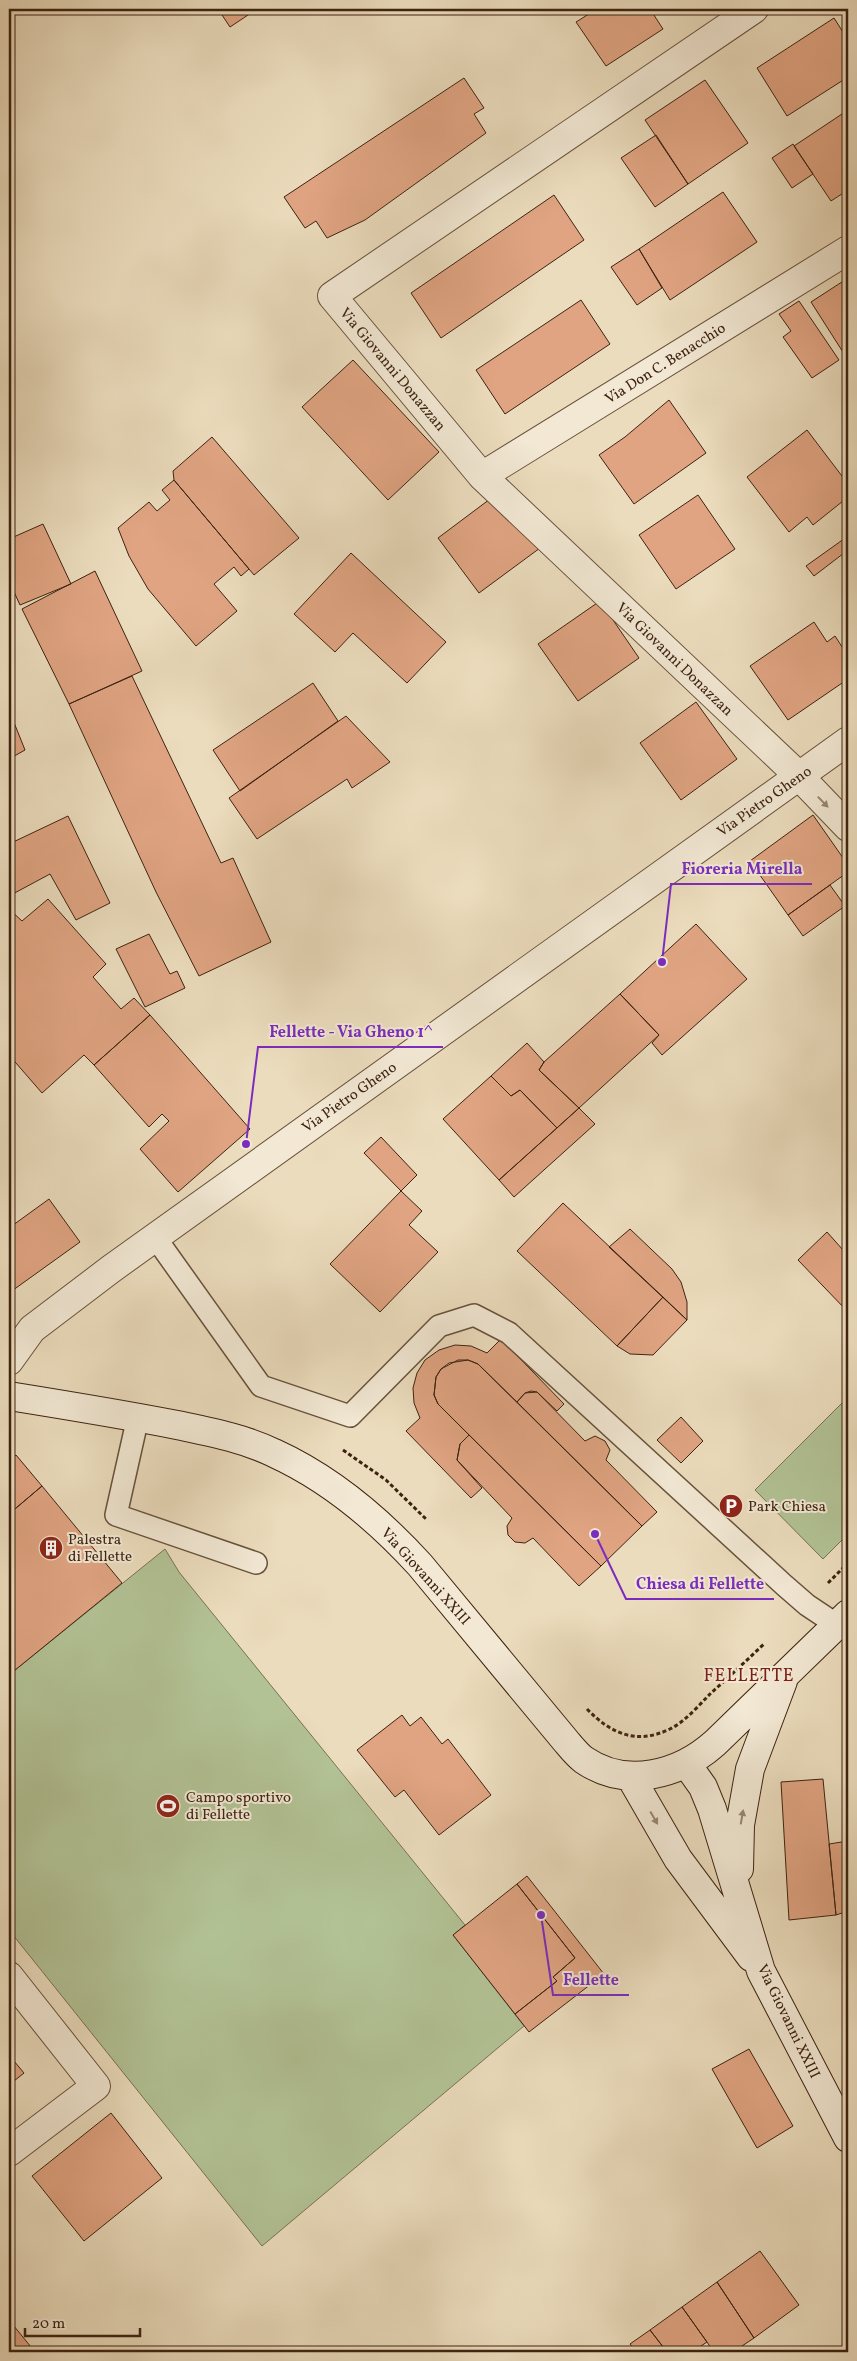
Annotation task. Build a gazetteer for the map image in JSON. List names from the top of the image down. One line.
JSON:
{"streets":{"street":["Via Don C. Benacchio","Via Giovanni Donazzan","Via Pietro Gheno","Via Giovanni XXIII"]},"crossings":[["Via Don C. Benacchio","Via Giovanni Donazzan"],["Via Giovanni Donazzan","Via Pietro Gheno"]],"districts":["FELLETTE"],"places":{"other":["Fioreria Mirella","Fellette - Via Gheno 1^","Chiesa di Fellette","Fellette"],"parking":["Park Chiesa"],"building":["Palestra di Fellette"],"sports":["Campo sportivo di Fellette"]},"scale_bar":"20 m"}
